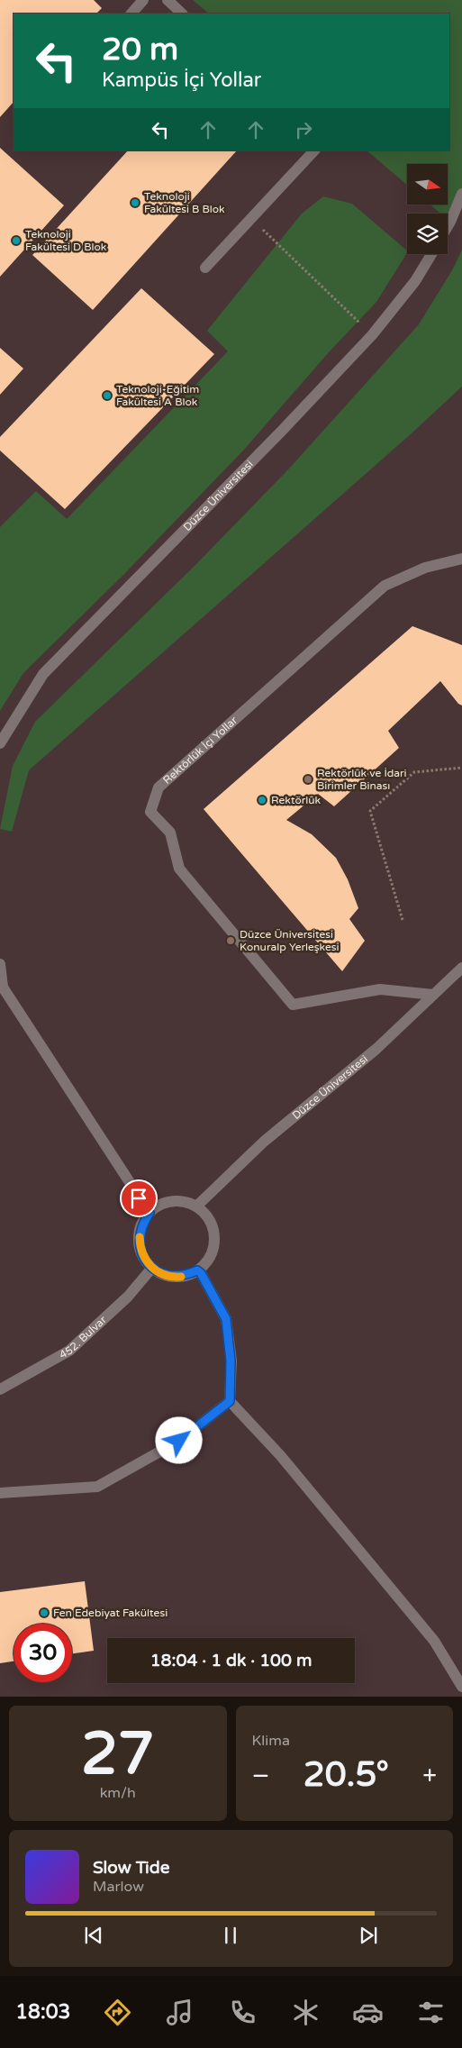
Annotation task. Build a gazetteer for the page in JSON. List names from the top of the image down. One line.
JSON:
{"streets":{"street":["Düzce Üniversitesi","Rektörlük İçi Yollar","452. Bulvar"]},"crossings":[["Düzce Üniversitesi","Rektörlük İçi Yollar"],["Düzce Üniversitesi","452. Bulvar"]],"places":["Teknoloji Fakültesi B Blok","Teknoloji Fakültesi D Blok","Teknoloji-Eğitim Fakültesi A Blok","Rektörlük ve İdari Birimler Binası","Rektörlük","Düzce Üniversitesi Konuralp Yerleşkesi","Fen Edebiyat Fakültesi"],"north":"right","page":{"turn":["20 m","Kampüs İçi Yollar"],"limit":"30","trip":"18:04 · 1 dk · 100 m","tile":[["27","km/h"],"Klima"],"heat":["−","20.5°","+"],"song":["Slow Tide","Marlow"],"tabs":"18:03"}}
